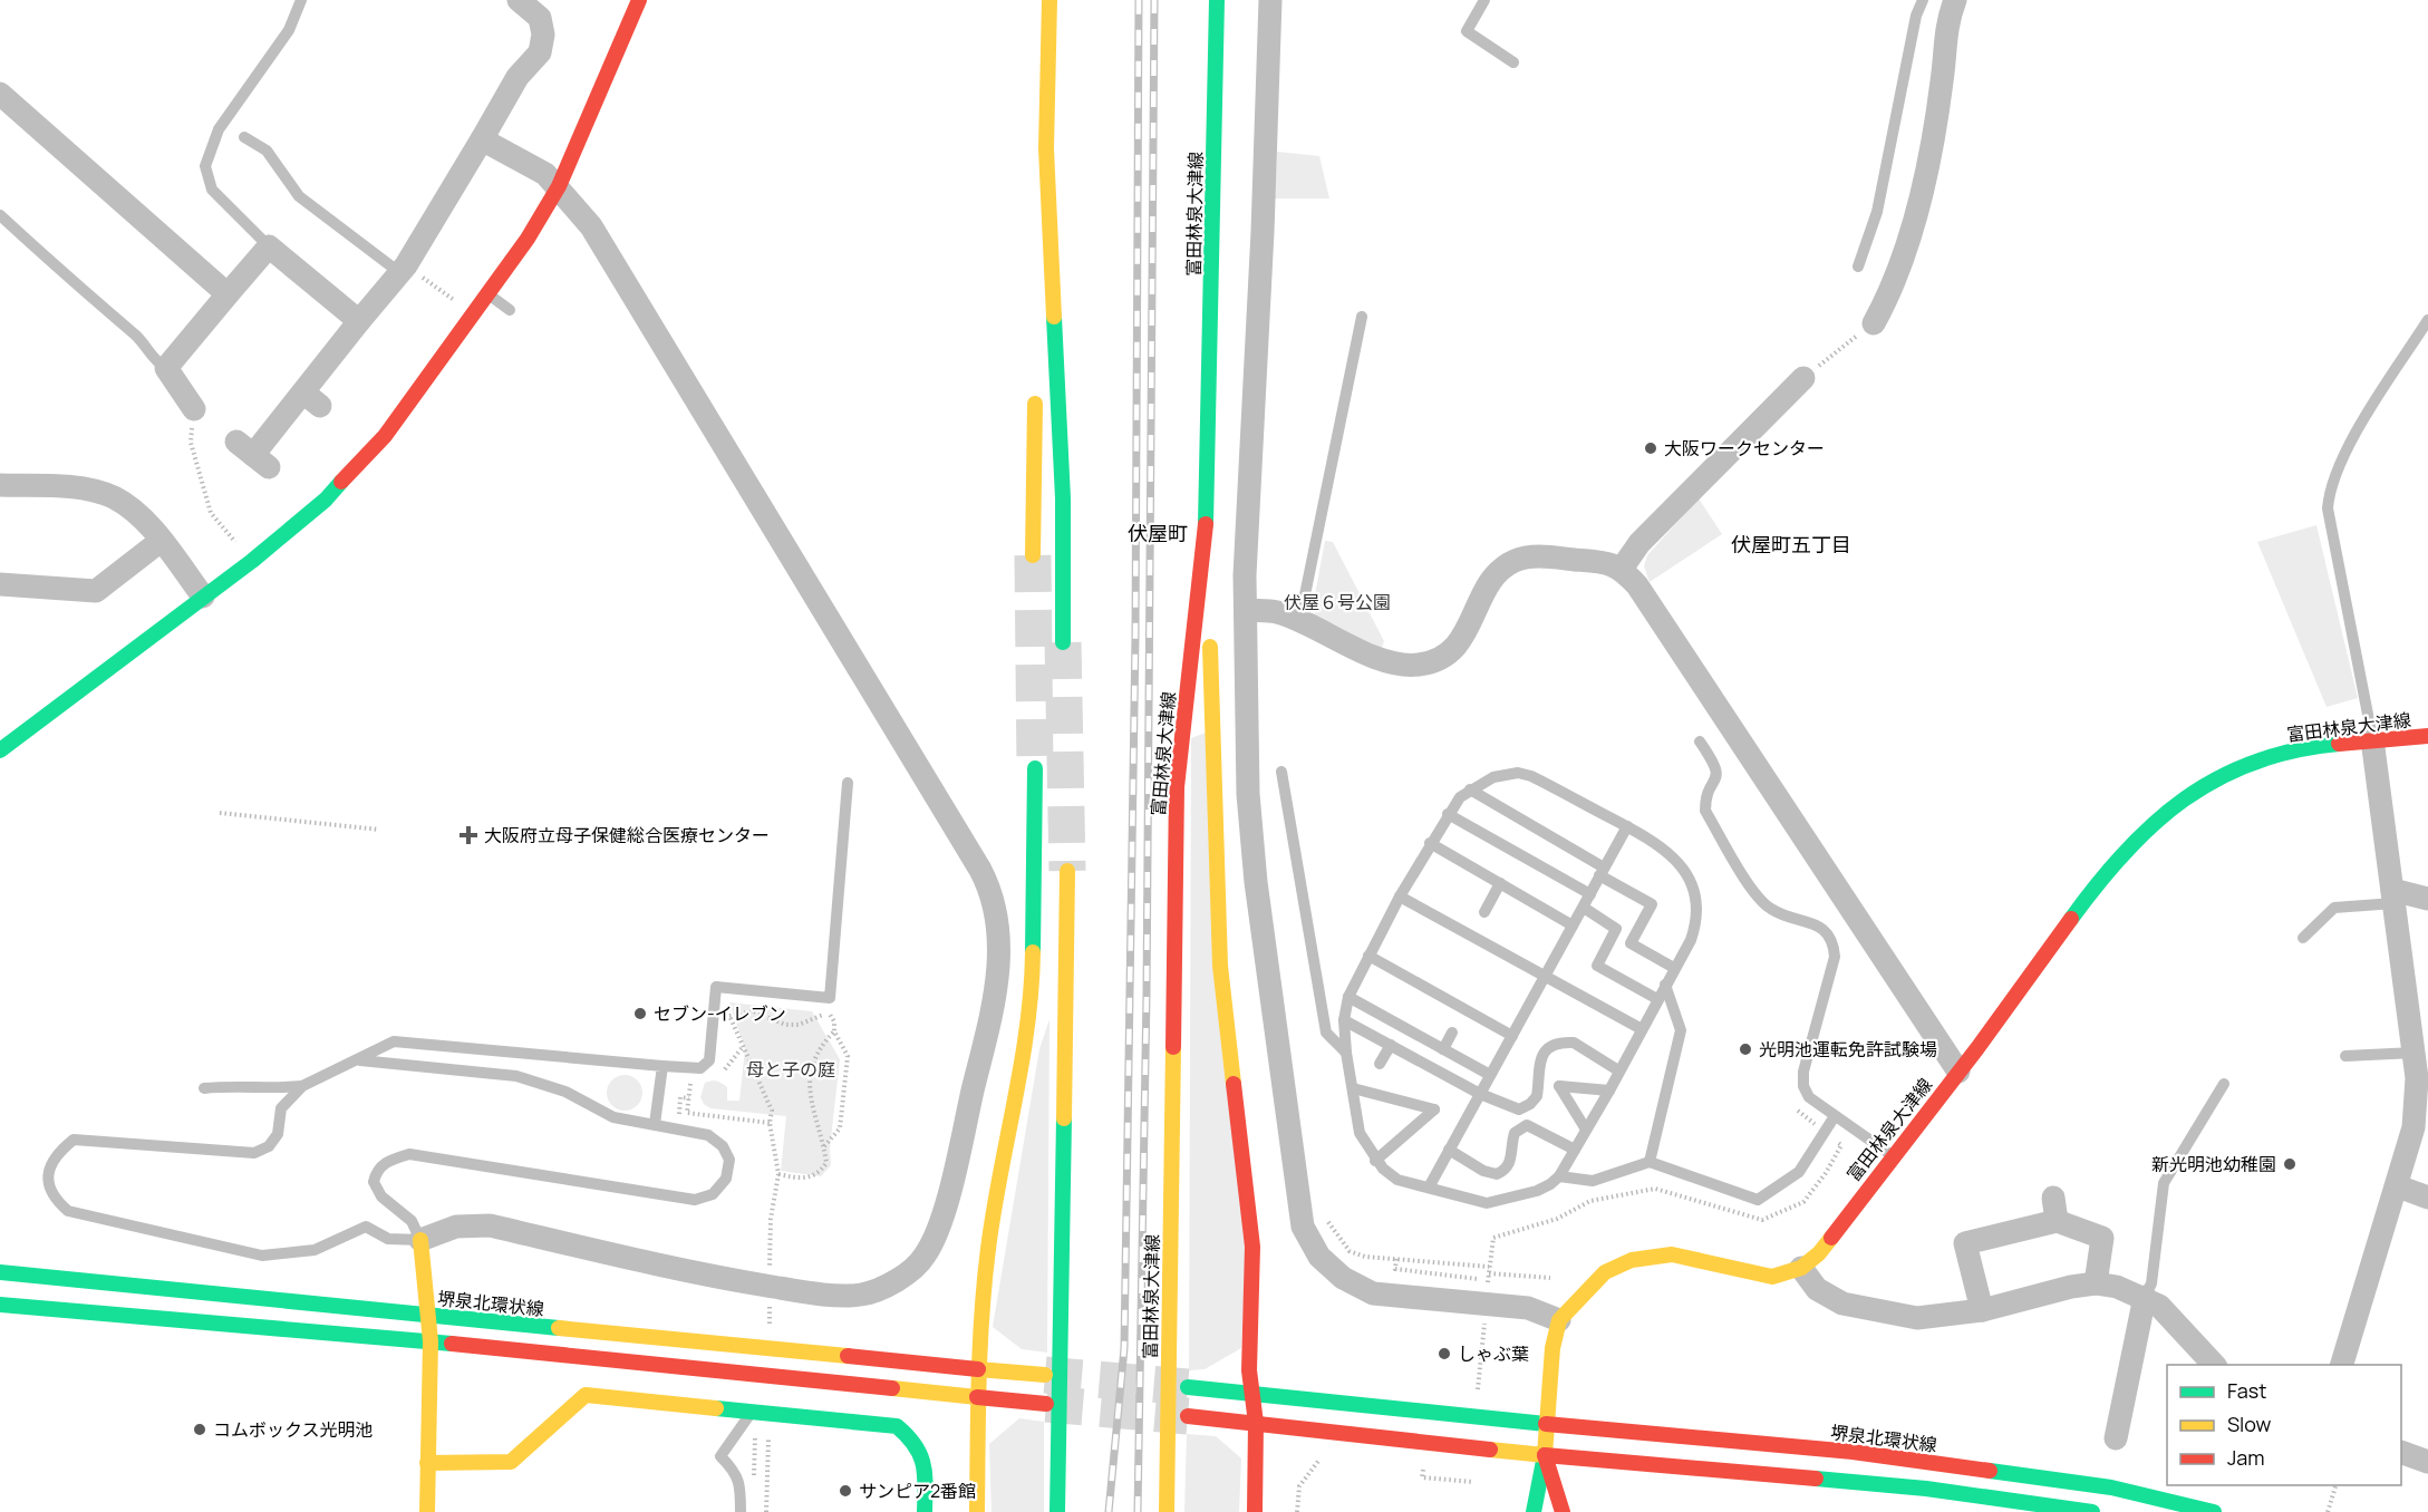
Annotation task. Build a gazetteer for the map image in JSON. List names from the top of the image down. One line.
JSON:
{"streets":{"main road":["富田林泉大津線","堺泉北環状線"]},"districts":["伏屋町","伏屋町五丁目"],"parks":["伏屋６号公園","母と子の庭"],"places":{"other":["大阪ワークセンター","セブン-イレブン","光明池運転免許試験場","新光明池幼稚園","しゃぶ葉","コムボックス光明池","サンピア2番館"],"health":["大阪府立母子保健総合医療センター"]},"legend":["Fast","Slow","Jam"]}
